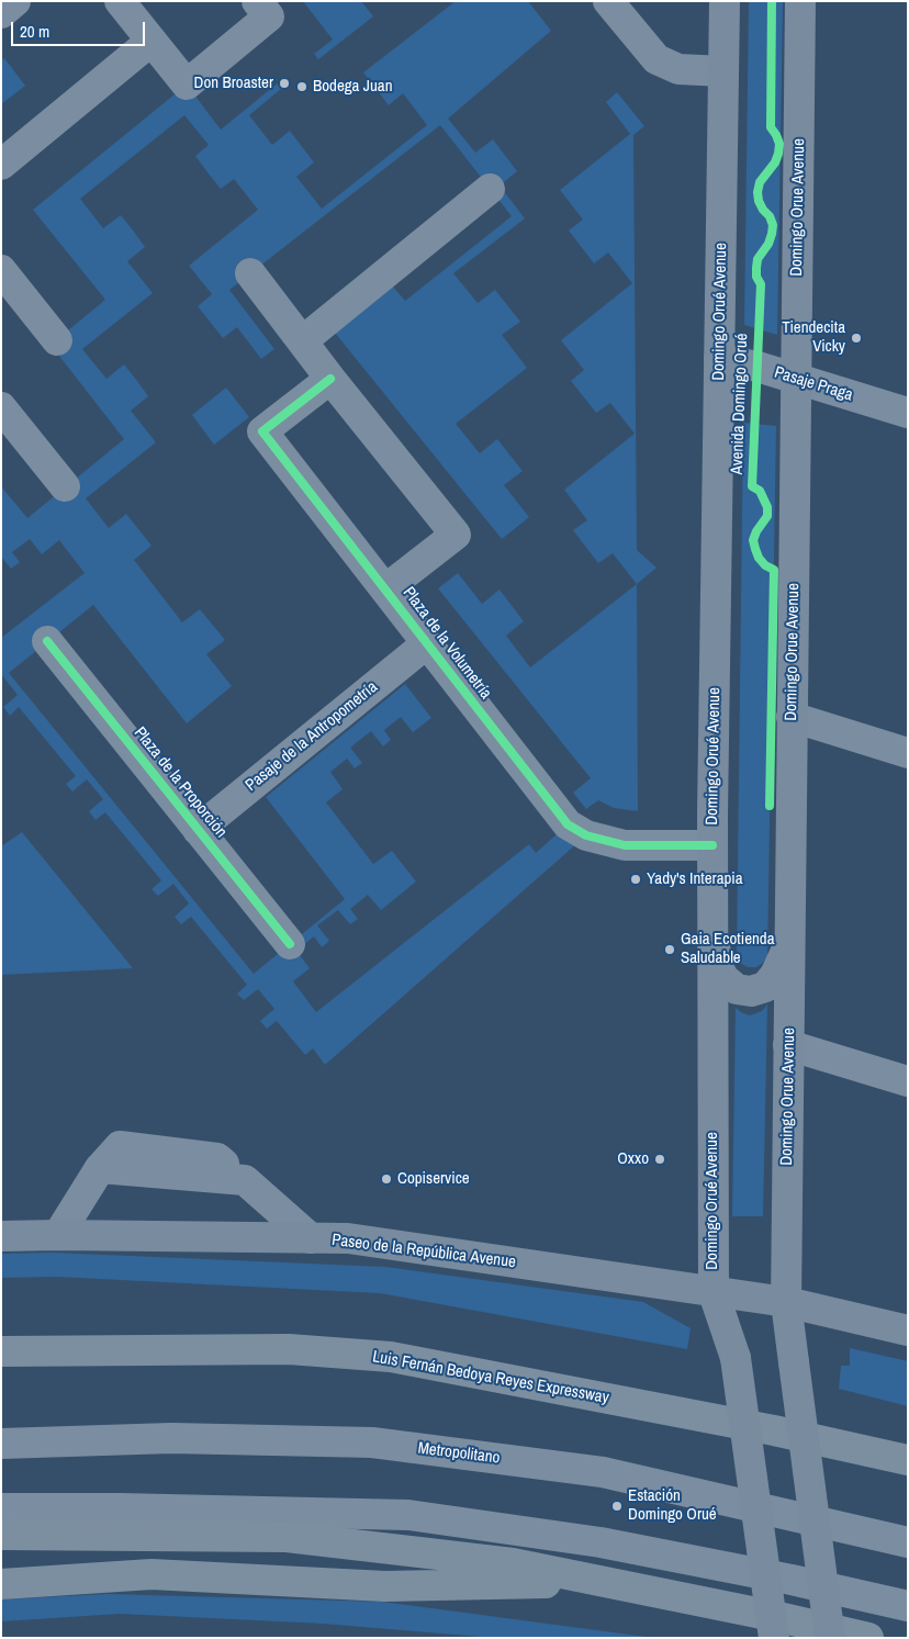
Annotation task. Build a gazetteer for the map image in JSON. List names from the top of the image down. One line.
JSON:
{"streets":{"highway":["Luis Fernán Bedoya Reyes Expressway"],"main road":["Domingo Orue Avenue","Domingo Orué Avenue","Paseo de la República Avenue"],"street":["Pasaje Praga","Plaza de la Volumetría","Pasaje de la Antropometría","Plaza de la Proporción","Metropolitano"],"cycle path":["Avenida Domingo Orué"]},"crossings":[["Domingo Orue Avenue","Pasaje Praga"],["Domingo Orue Avenue","Paseo de la República Avenue"],["Domingo Orué Avenue","Pasaje Praga"],["Domingo Orué Avenue","Plaza de la Volumetría"],["Domingo Orué Avenue","Paseo de la República Avenue"],["Plaza de la Volumetría","Pasaje de la Antropometría"],["Pasaje de la Antropometría","Plaza de la Proporción"]],"places":["Don Broaster","Bodega Juan","Tiendecita Vicky","Yady's Interapia","Gaia Ecotienda Saludable","Oxxo","Copiservice","Estación Domingo Orué"],"scale_bar":"20 m"}
